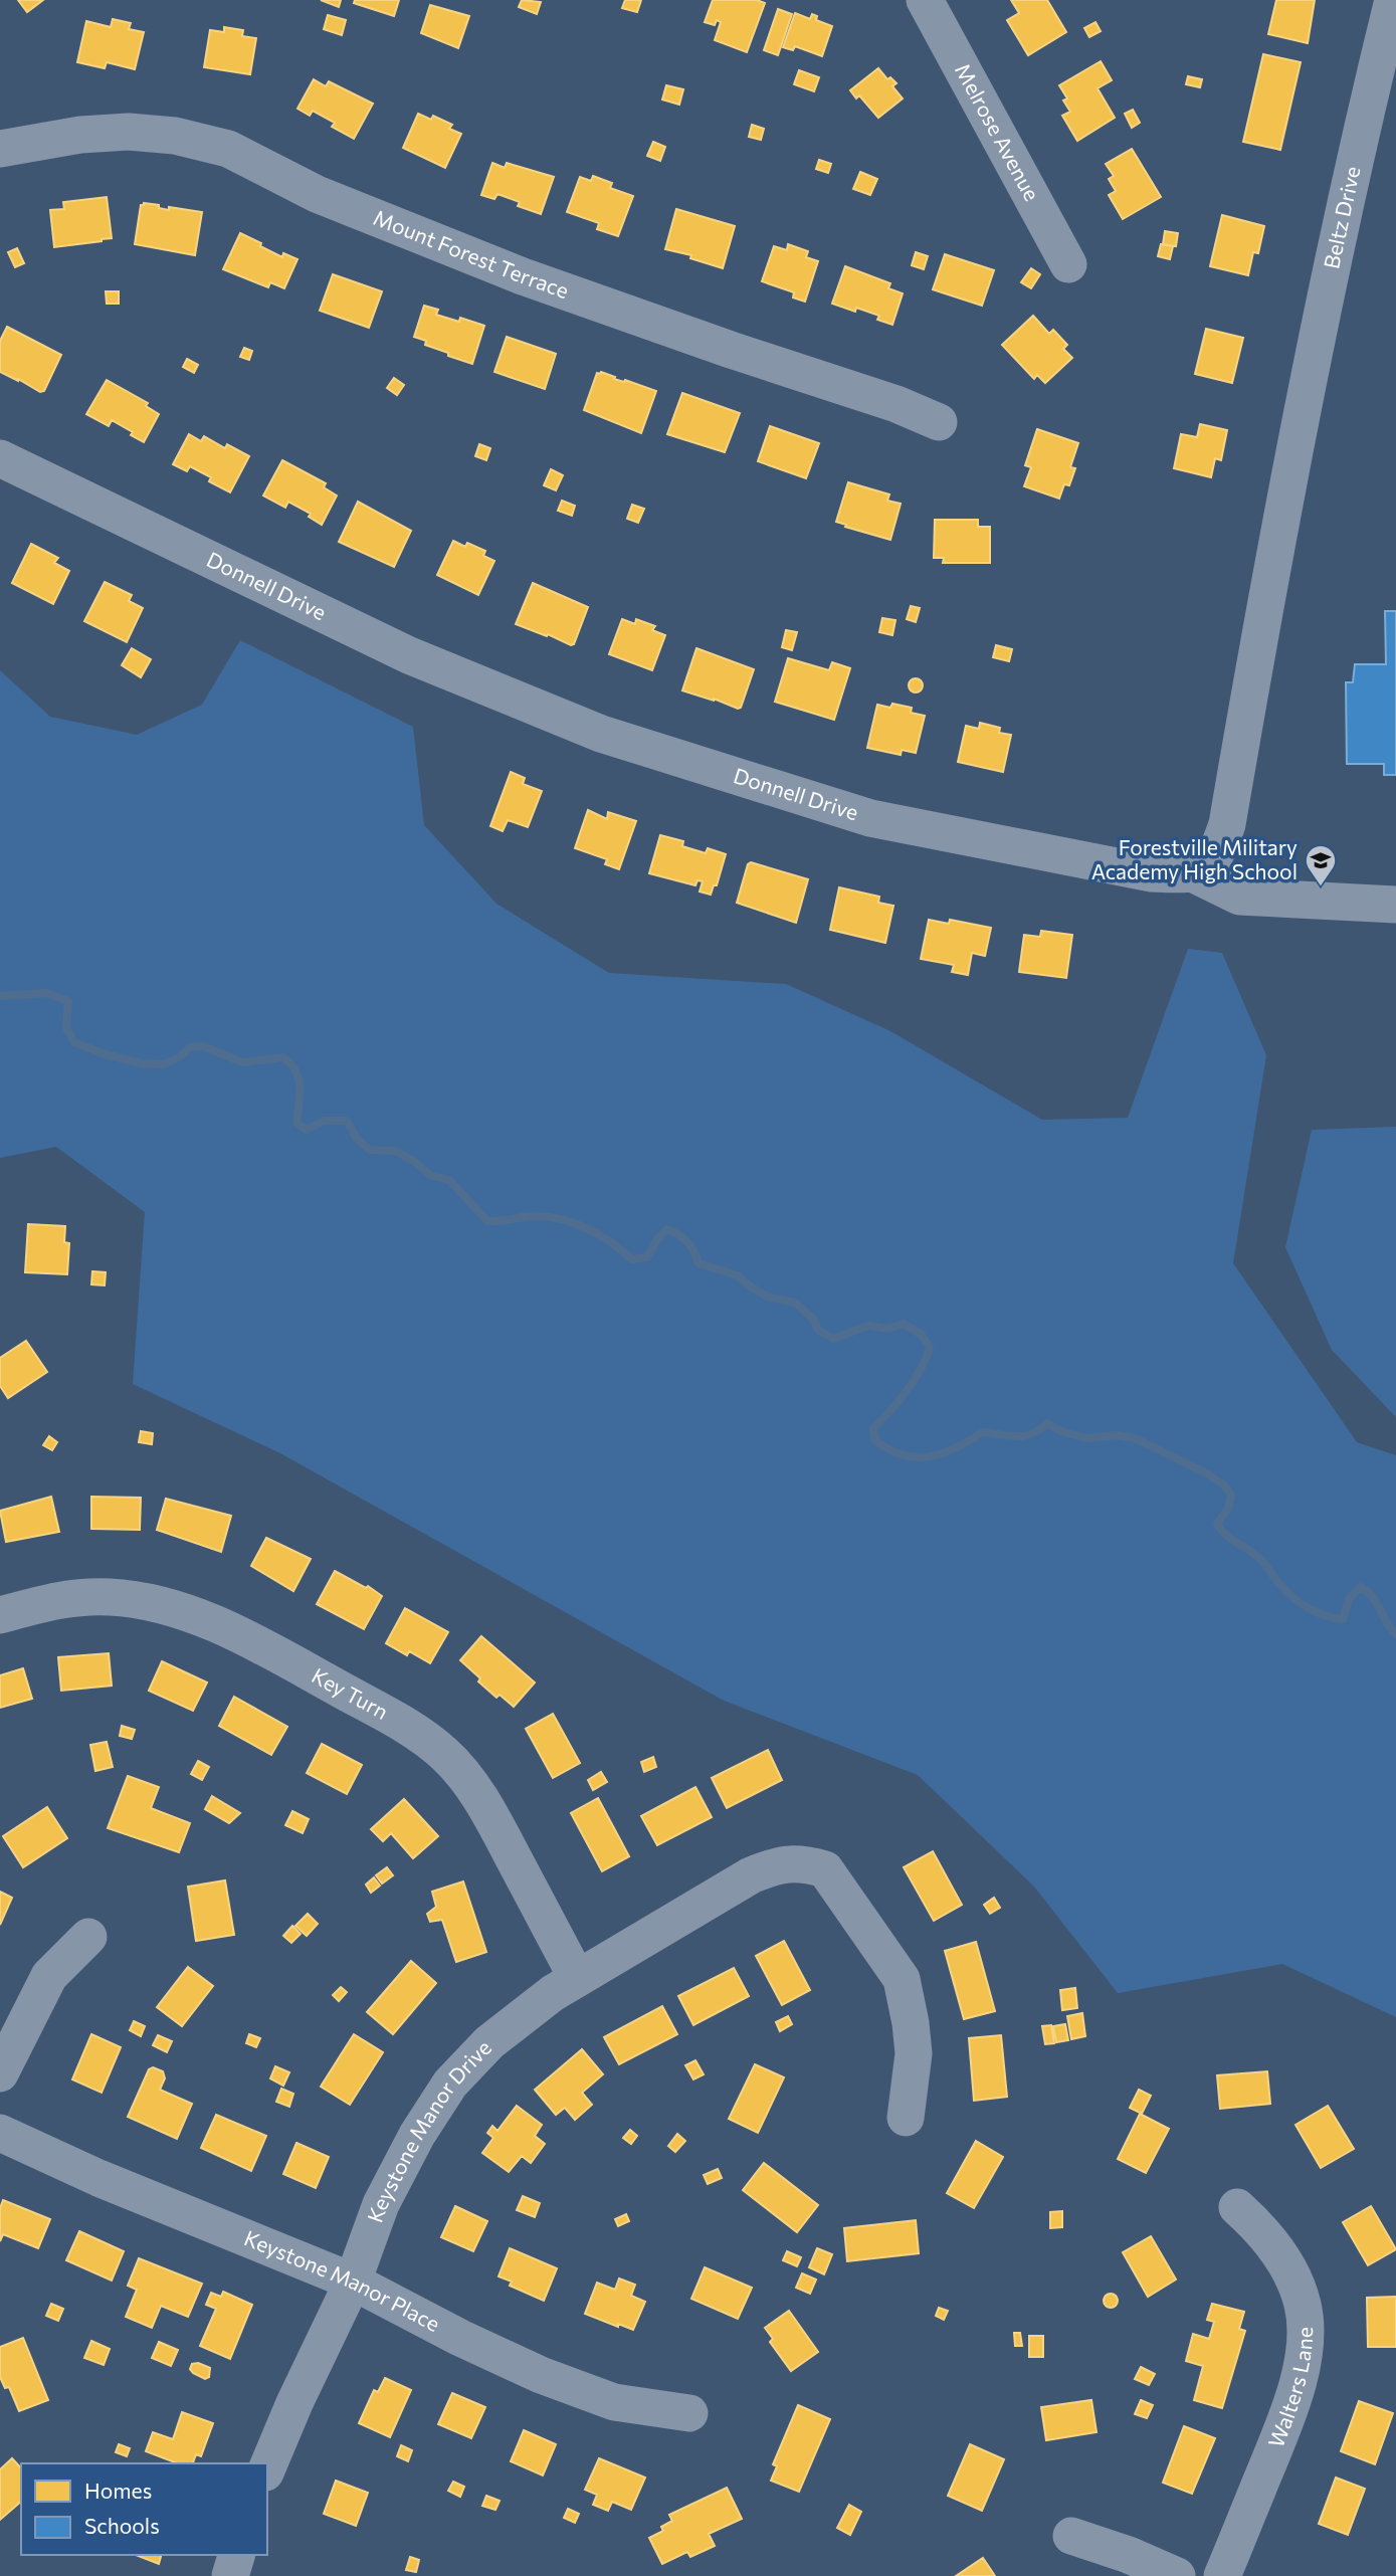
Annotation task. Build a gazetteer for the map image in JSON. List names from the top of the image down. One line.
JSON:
{"streets":{"street":["Melrose Avenue","Beltz Drive","Mount Forest Terrace","Donnell Drive","Key Turn","Keystone Manor Drive","Keystone Manor Place","Walters Lane"]},"crossings":[["Beltz Drive","Donnell Drive"],["Key Turn","Keystone Manor Drive"],["Keystone Manor Drive","Keystone Manor Place"]],"places":{"school or university":["Forestville Military Academy High School"]},"legend":["Homes","Schools"]}
